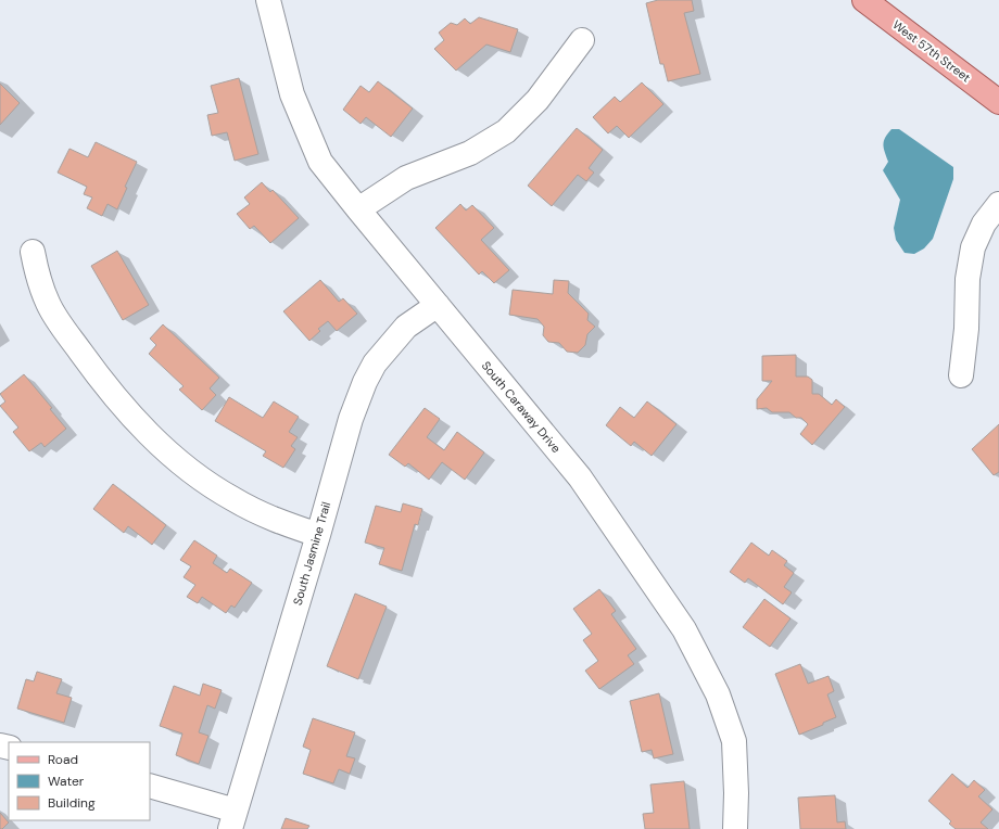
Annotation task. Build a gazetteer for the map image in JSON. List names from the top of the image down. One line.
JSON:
{"streets":{"main road":["West 57th Street"],"street":["South Caraway Drive","South Jasmine Trail"]},"crossings":[["South Caraway Drive","South Jasmine Trail"]],"legend":["Road","Water","Building"]}
